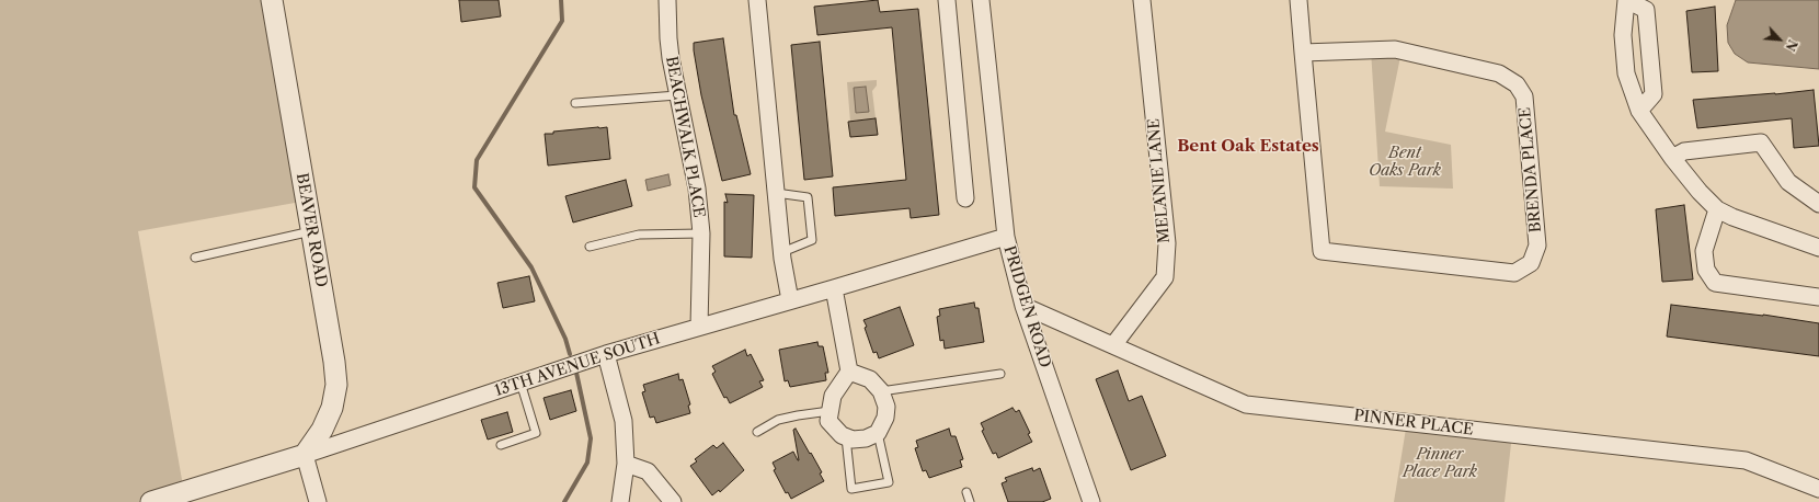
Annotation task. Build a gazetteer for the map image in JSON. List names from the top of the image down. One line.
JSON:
{"streets":{"street":["BEACHWALK PLACE","BRENDA PLACE","MELANIE LANE","BEAVER ROAD","PRIDGEN ROAD","13TH AVENUE SOUTH","PINNER PLACE"]},"crossings":[["BEACHWALK PLACE","13TH AVENUE SOUTH"],["MELANIE LANE","PINNER PLACE"],["BEAVER ROAD","13TH AVENUE SOUTH"],["PRIDGEN ROAD","13TH AVENUE SOUTH"],["PRIDGEN ROAD","PINNER PLACE"]],"districts":["Bent Oak Estates"],"parks":["Bent Oaks Park","Pinner Place Park"],"north":"bottom right"}
